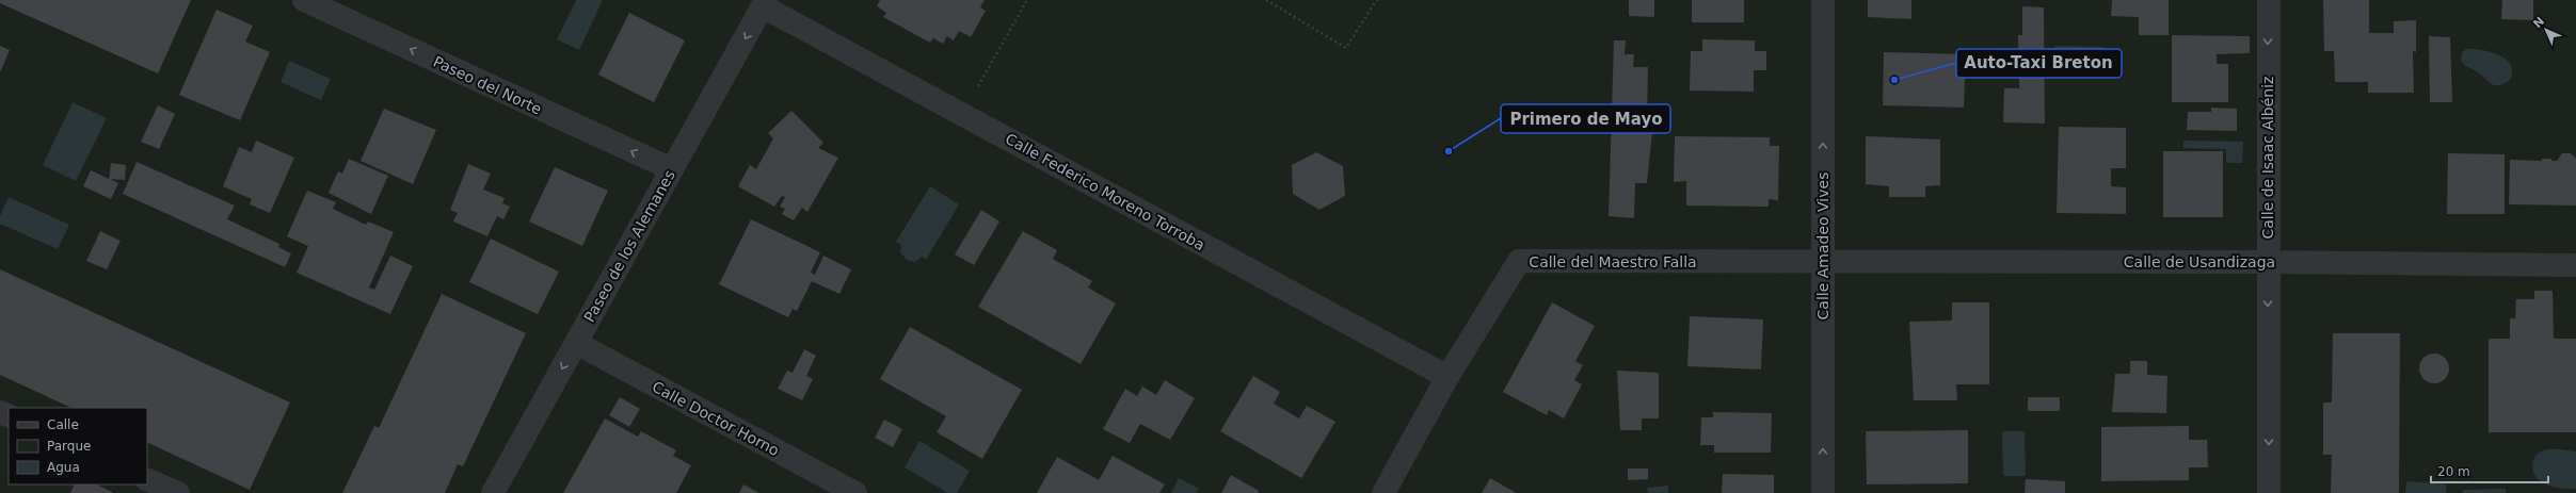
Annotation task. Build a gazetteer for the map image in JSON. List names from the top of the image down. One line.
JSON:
{"streets":{"street":["Paseo del Norte","Calle de Isaac Albéniz","Calle Federico Moreno Torroba","Paseo de los Alemanes","Calle Amadeo Vives","Calle del Maestro Falla","Calle de Usandizaga","Calle Doctor Horno"]},"crossings":[["Paseo del Norte","Paseo de los Alemanes"],["Calle de Isaac Albéniz","Calle de Usandizaga"],["Calle Federico Moreno Torroba","Paseo de los Alemanes"],["Calle Federico Moreno Torroba","Calle del Maestro Falla"],["Paseo de los Alemanes","Calle Doctor Horno"],["Calle Amadeo Vives","Calle del Maestro Falla"],["Calle Amadeo Vives","Calle de Usandizaga"],["Calle del Maestro Falla","Calle de Usandizaga"]],"one_way":["Paseo del Norte","Calle de Isaac Albéniz","Paseo de los Alemanes","Calle Amadeo Vives"],"places":["Auto-Taxi Breton","Primero de Mayo"],"legend":["Calle","Parque","Agua"],"scale_bar":"20 m","north":"top left"}
